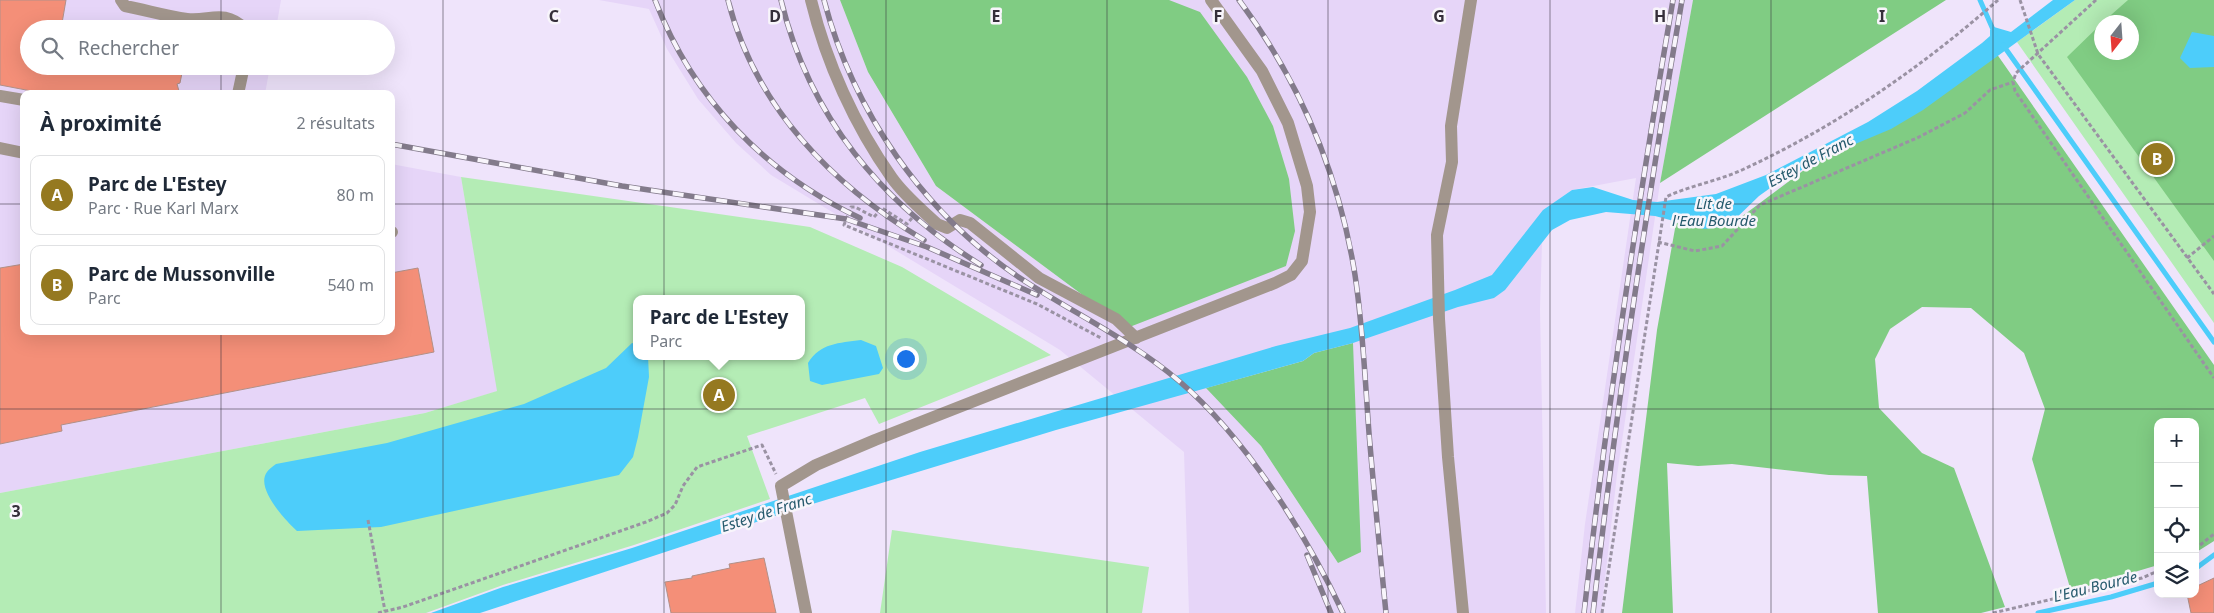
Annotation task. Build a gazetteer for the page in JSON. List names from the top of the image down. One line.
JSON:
{"water":["Estey de Franc","Lit de l'Eau Bourde","L'Eau Bourde"],"north":"bottom","page":{"search":"Rechercher","heading":["À proximité","2 résultats"],"pins":["B","A"],"list":[{"mark":"A","name":"Parc de L'Estey","note":"Parc · Rue Karl Marx","value":"80 m"},{"mark":"B","name":"Parc de Mussonville","note":"Parc","value":"540 m"}],"popup":["Parc de L'Estey","Parc"],"map_buttons":["+","−"]},"grid":{"columns":["C","D","E","F","G","H","I"],"rows":["3"]}}
